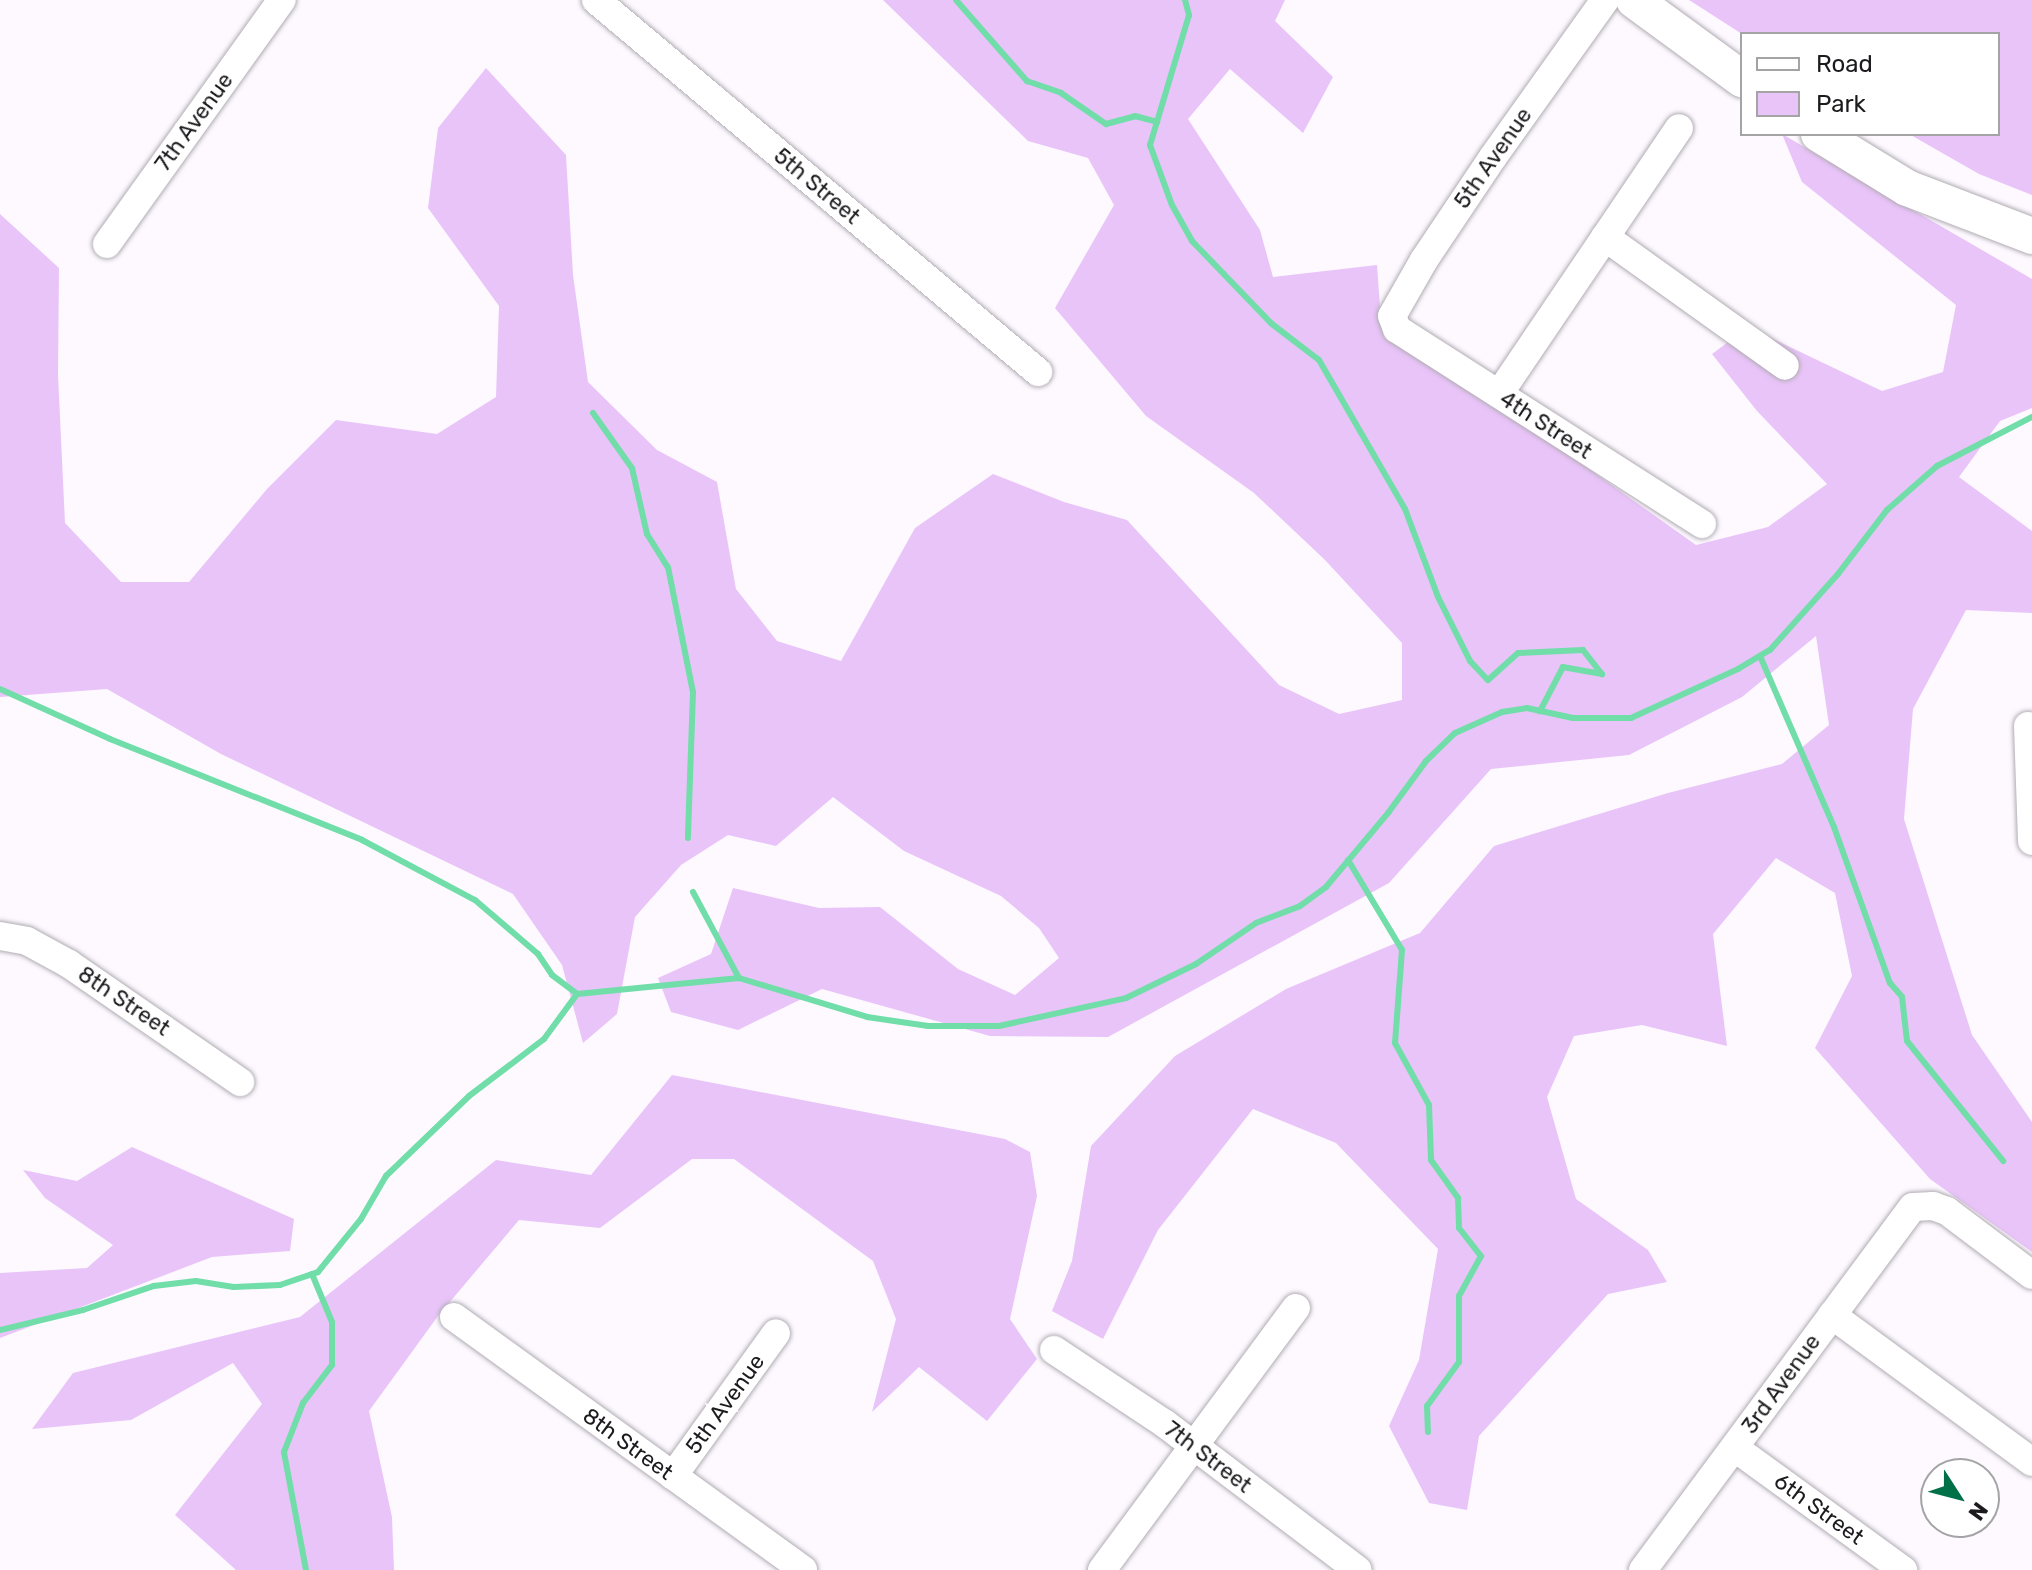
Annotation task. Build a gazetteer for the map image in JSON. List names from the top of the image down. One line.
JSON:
{"streets":{"street":["7th Avenue","5th Avenue","5th Street","4th Street","8th Street","3rd Avenue","7th Street","6th Street"]},"crossings":[["5th Avenue","4th Street"],["5th Avenue","8th Street"],["3rd Avenue","6th Street"]],"legend":["Road","Park"],"north":"bottom right"}
